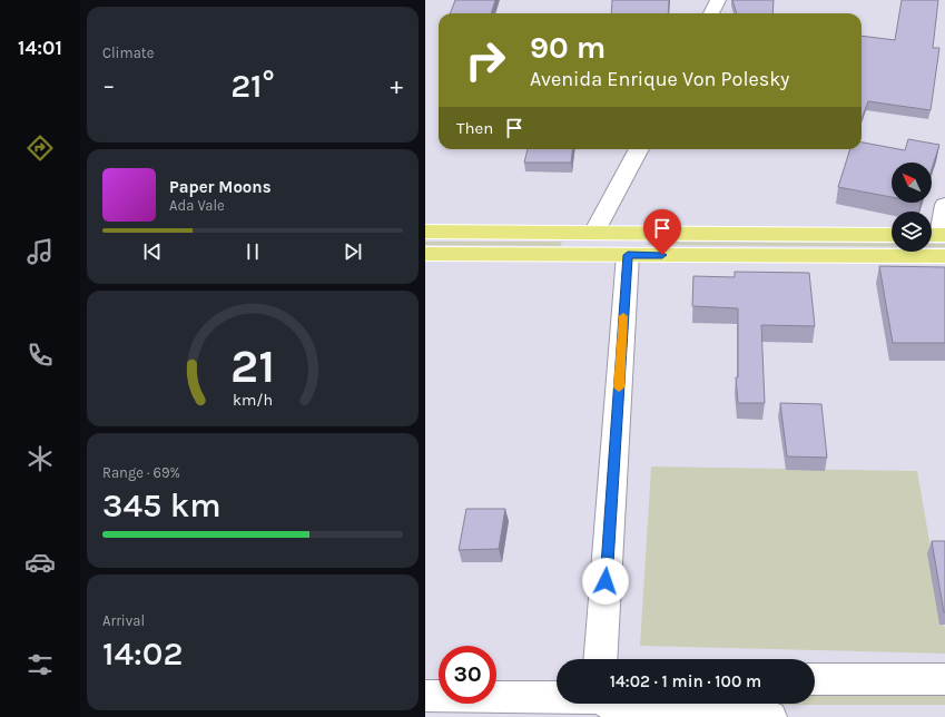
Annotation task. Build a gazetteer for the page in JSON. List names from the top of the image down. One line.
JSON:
{"north":"top left","page":{"tabs":"14:01","tile":["Climate",["Range · 69%","345 km"],["Arrival","14:02"]],"turn":["90 m","Avenida Enrique Von Polesky"],"heat":["−","21°","+"],"then":"Then","song":["Paper Moons","Ada Vale"],"limit":"30","trip":"14:02 · 1 min · 100 m","gauge":["21","km/h"]}}
